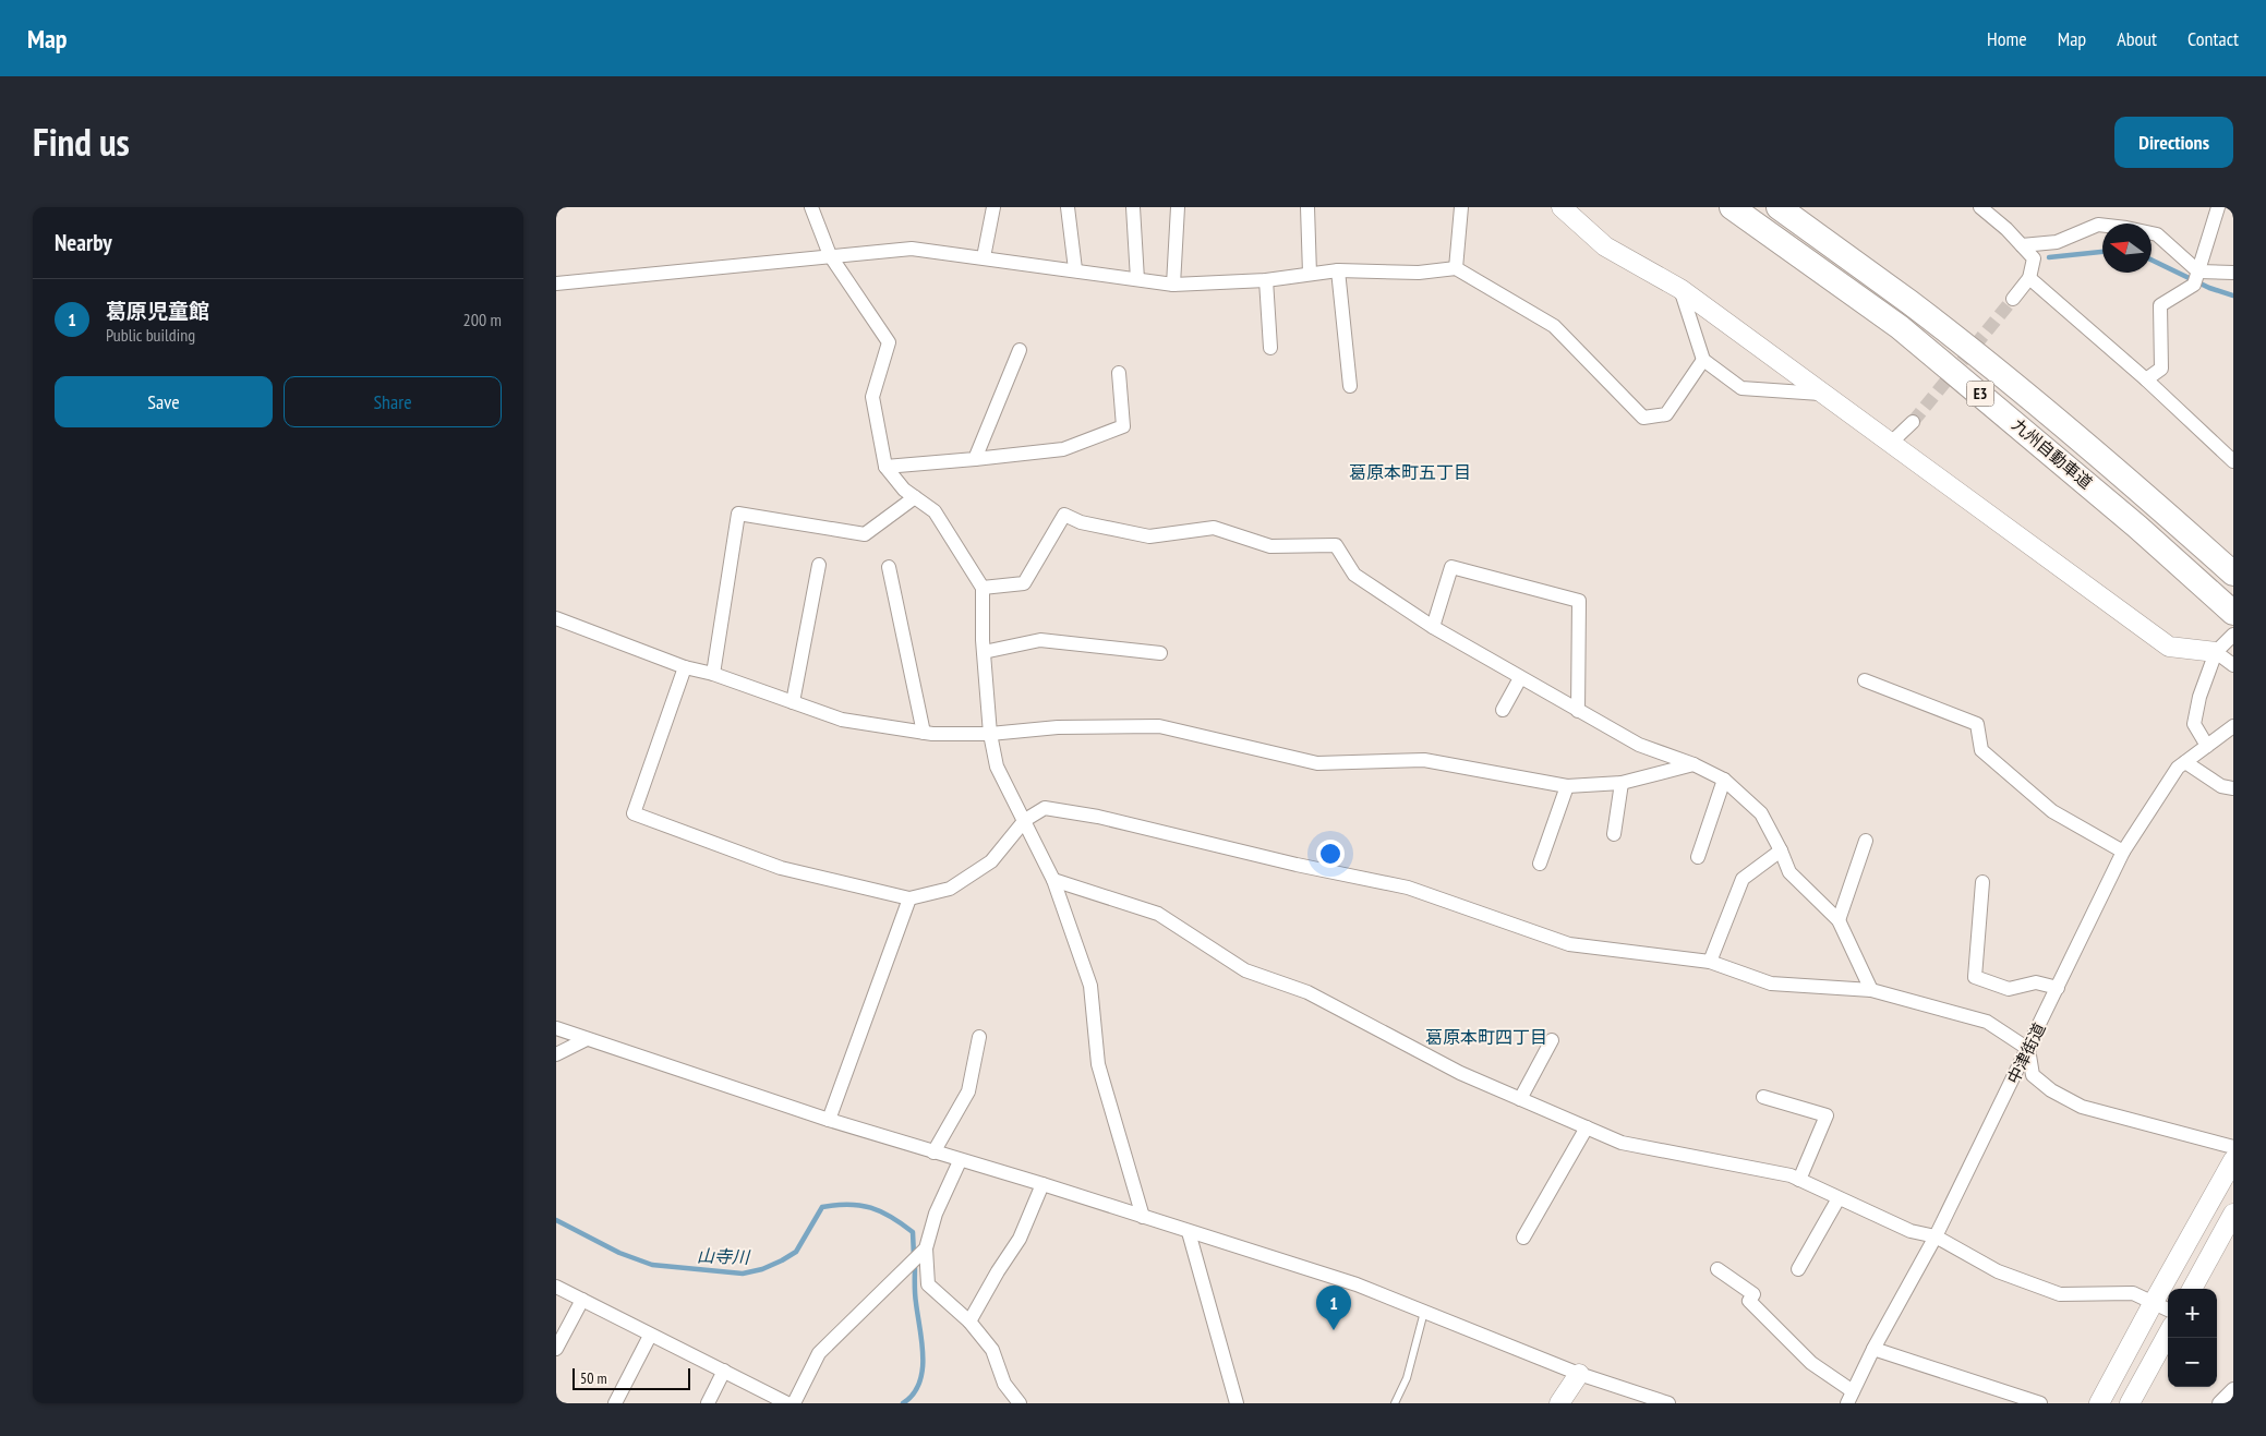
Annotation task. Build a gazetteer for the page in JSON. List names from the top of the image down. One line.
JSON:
{"streets":{"highway":["E3","九州自動車道"],"street":["中津街道"]},"districts":["葛原本町五丁目","葛原本町四丁目"],"water":["山寺川"],"scale_bar":"50 m","north":"left","page":{"header":"Map","nav":["Home","Map","About","Contact"],"title":"Find us","buttons":["Directions",["Save","Share"]],"heading":"Nearby","list":[{"mark":"1","name":"葛原児童館","note":"Public building","value":"200 m"}],"pins":"1","map_buttons":["+","−"],"scale":"50 m"}}
